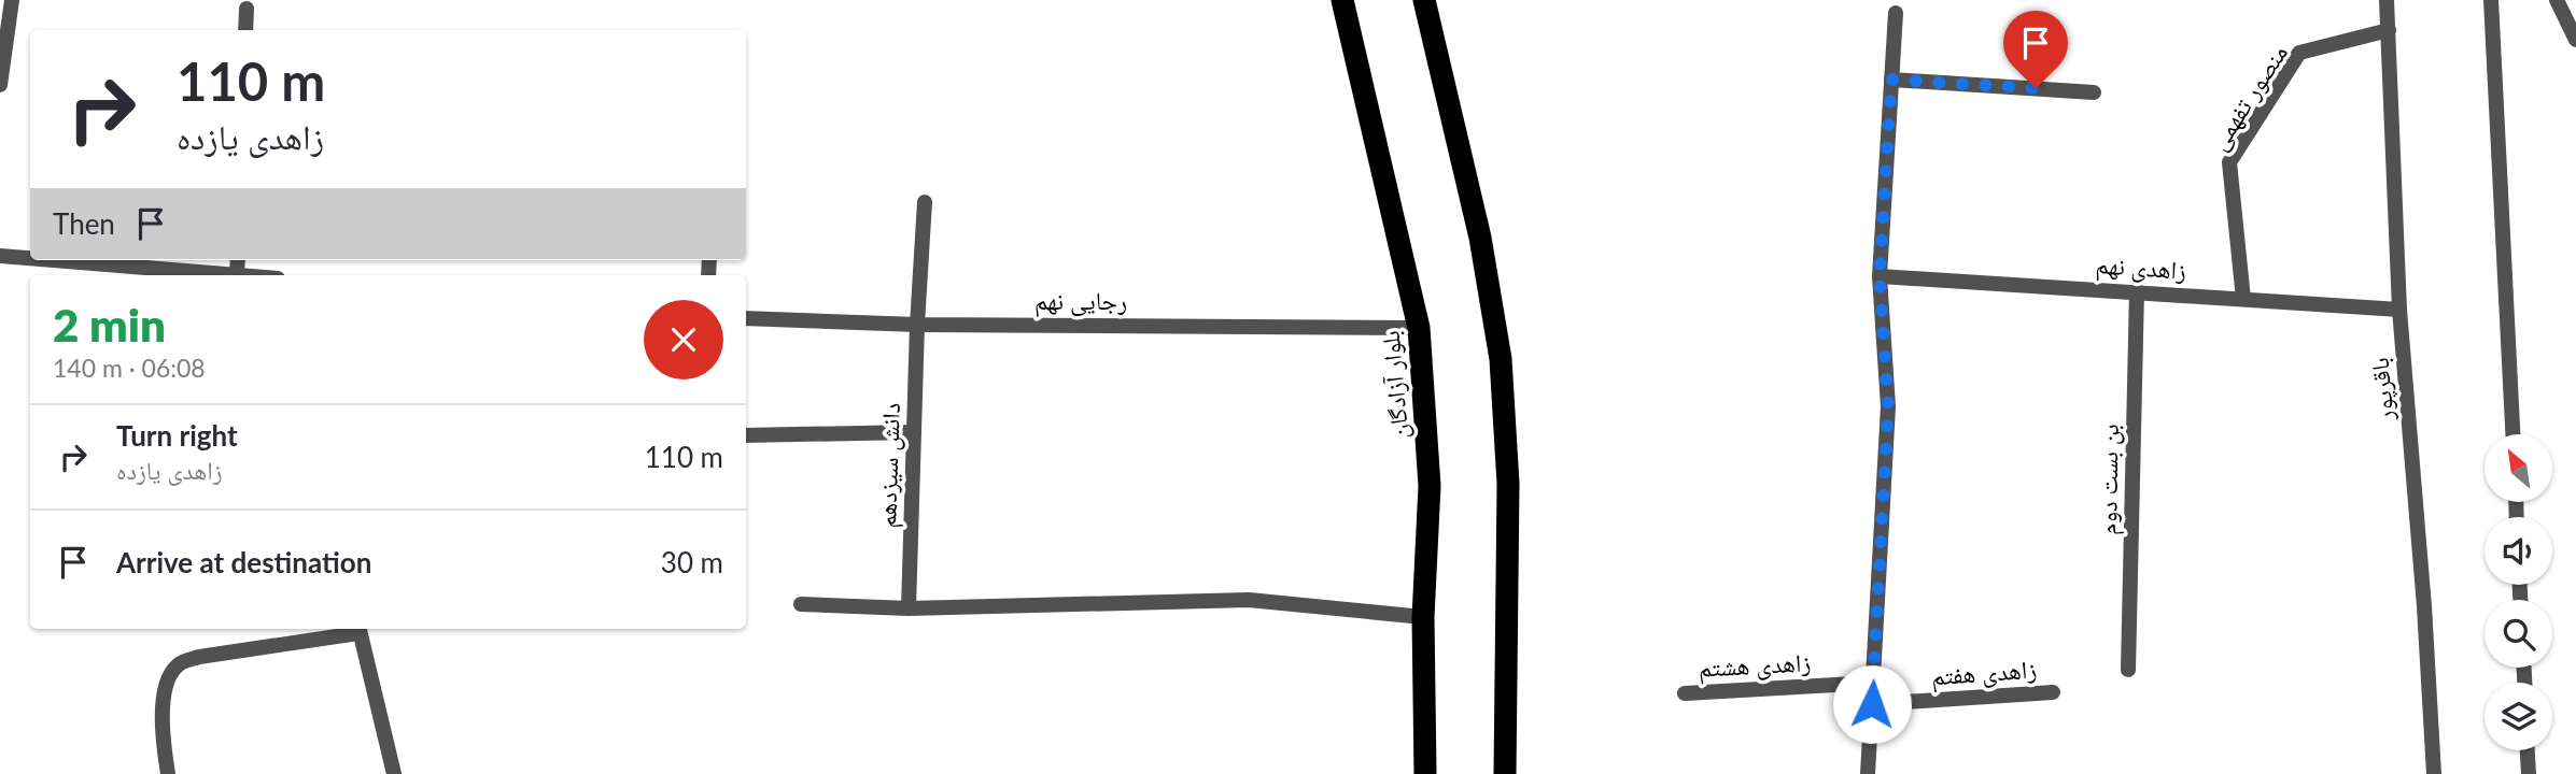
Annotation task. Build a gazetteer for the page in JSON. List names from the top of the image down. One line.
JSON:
{"streets":{"highway":["بلوار آزادگان"],"street":["منصور تفهمی","زاهدی نهم","رجایی نهم","باقرپور","دانش سیزدهم","بن بست دوم","زاهدی هشتم","زاهدی هفتم"]},"crossings":[["منصور تفهمی","زاهدی نهم"],["منصور تفهمی","باقرپور"],["زاهدی نهم","باقرپور"],["زاهدی نهم","بن بست دوم"],["رجایی نهم","بلوار آزادگان"],["رجایی نهم","دانش سیزدهم"]],"north":"top left","page":{"turn":["110 m","زاهدی یازده"],"then":"Then","heading":["2 min","140 m · 06:08"],"list":[{"name":"Turn right","note":"زاهدی یازده","value":"110 m"},{"name":"Arrive at destination","value":"30 m"}]}}
